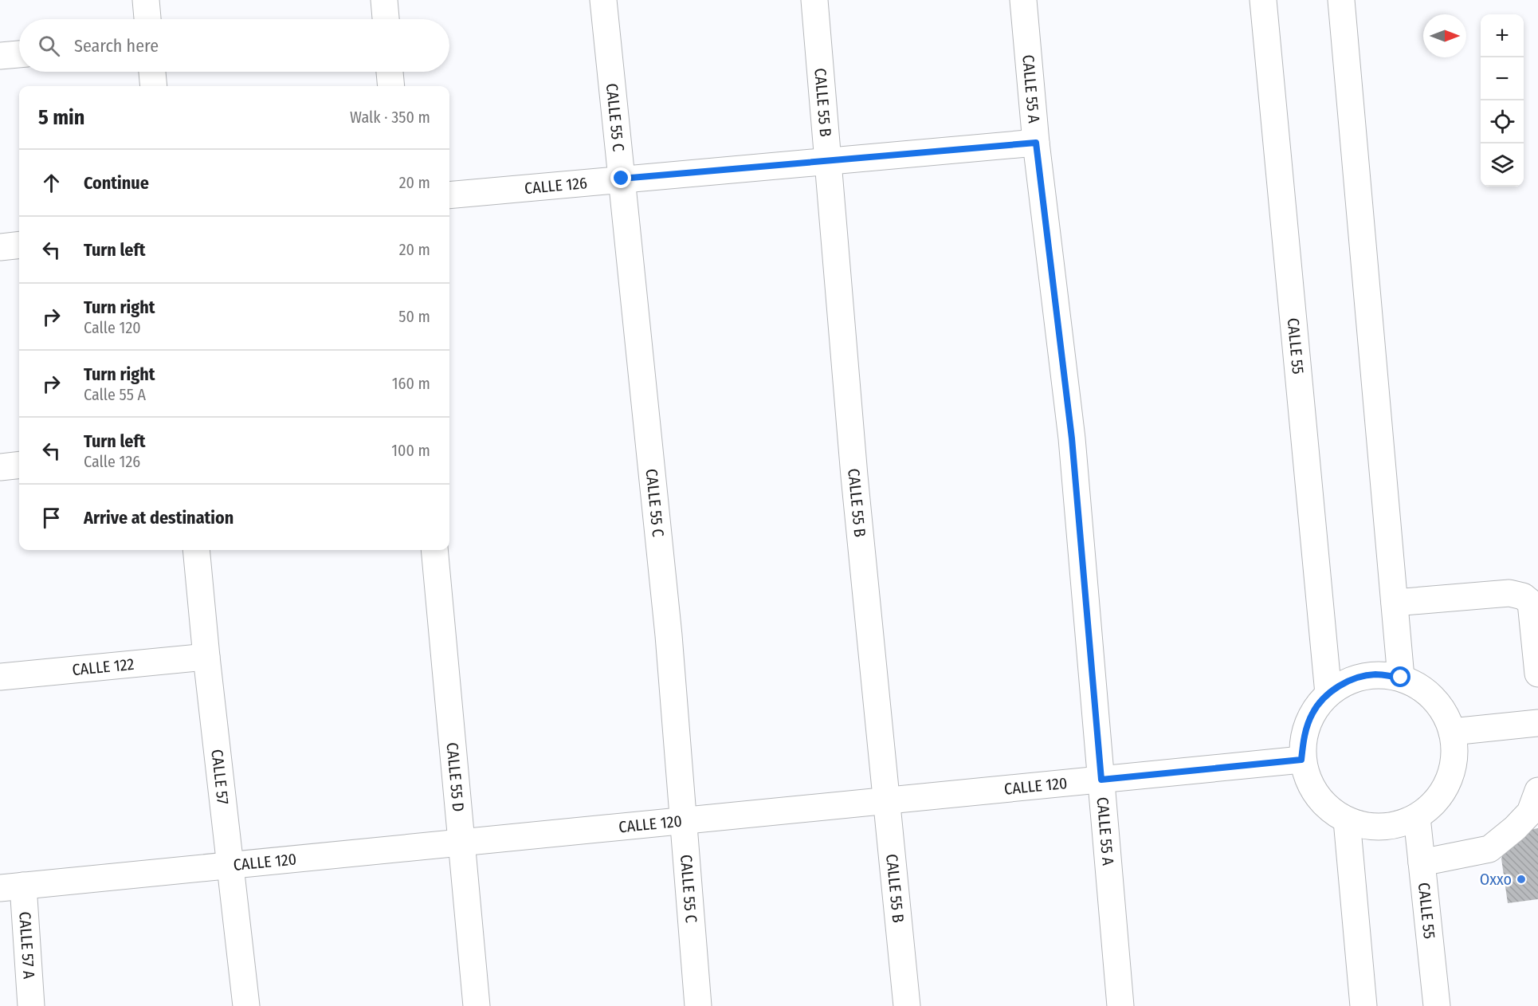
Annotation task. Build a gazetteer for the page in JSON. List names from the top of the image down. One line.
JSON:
{"streets":{"street":["CALLE 55 A","CALLE 55 B","CALLE 55 C","CALLE 126","CALLE 55","CALLE 122","CALLE 57","CALLE 55 D","CALLE 120","CALLE 57 A"]},"crossings":[["CALLE 55 A","CALLE 126"],["CALLE 55 A","CALLE 120"],["CALLE 55 B","CALLE 126"],["CALLE 55 B","CALLE 120"],["CALLE 55 C","CALLE 126"],["CALLE 55 C","CALLE 120"],["CALLE 55","CALLE 120"],["CALLE 122","CALLE 57"],["CALLE 57","CALLE 120"],["CALLE 55 D","CALLE 120"],["CALLE 120","CALLE 57 A"]],"places":["Oxxo"],"north":"right","page":{"map_buttons":["+","−"],"search":"Search here","heading":["5 min","Walk · 350 m"],"list":[["Continue","20 m"],["Turn left","20 m"],["Turn right","Calle 120","50 m"],["Turn right","Calle 55 A","160 m"],["Turn left","Calle 126","100 m"],"Arrive at destination"]}}
